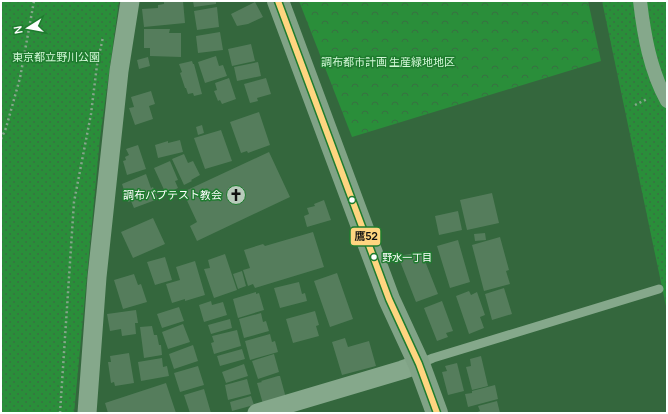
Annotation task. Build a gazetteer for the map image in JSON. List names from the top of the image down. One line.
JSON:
{"parks":["東京都立野川公園","調布都市計画 生産緑地地区"],"places":{"church":["調布バプテスト教会"],"other":["野水一丁目"]},"lines":["transit line 鷹52"],"north":"left"}
